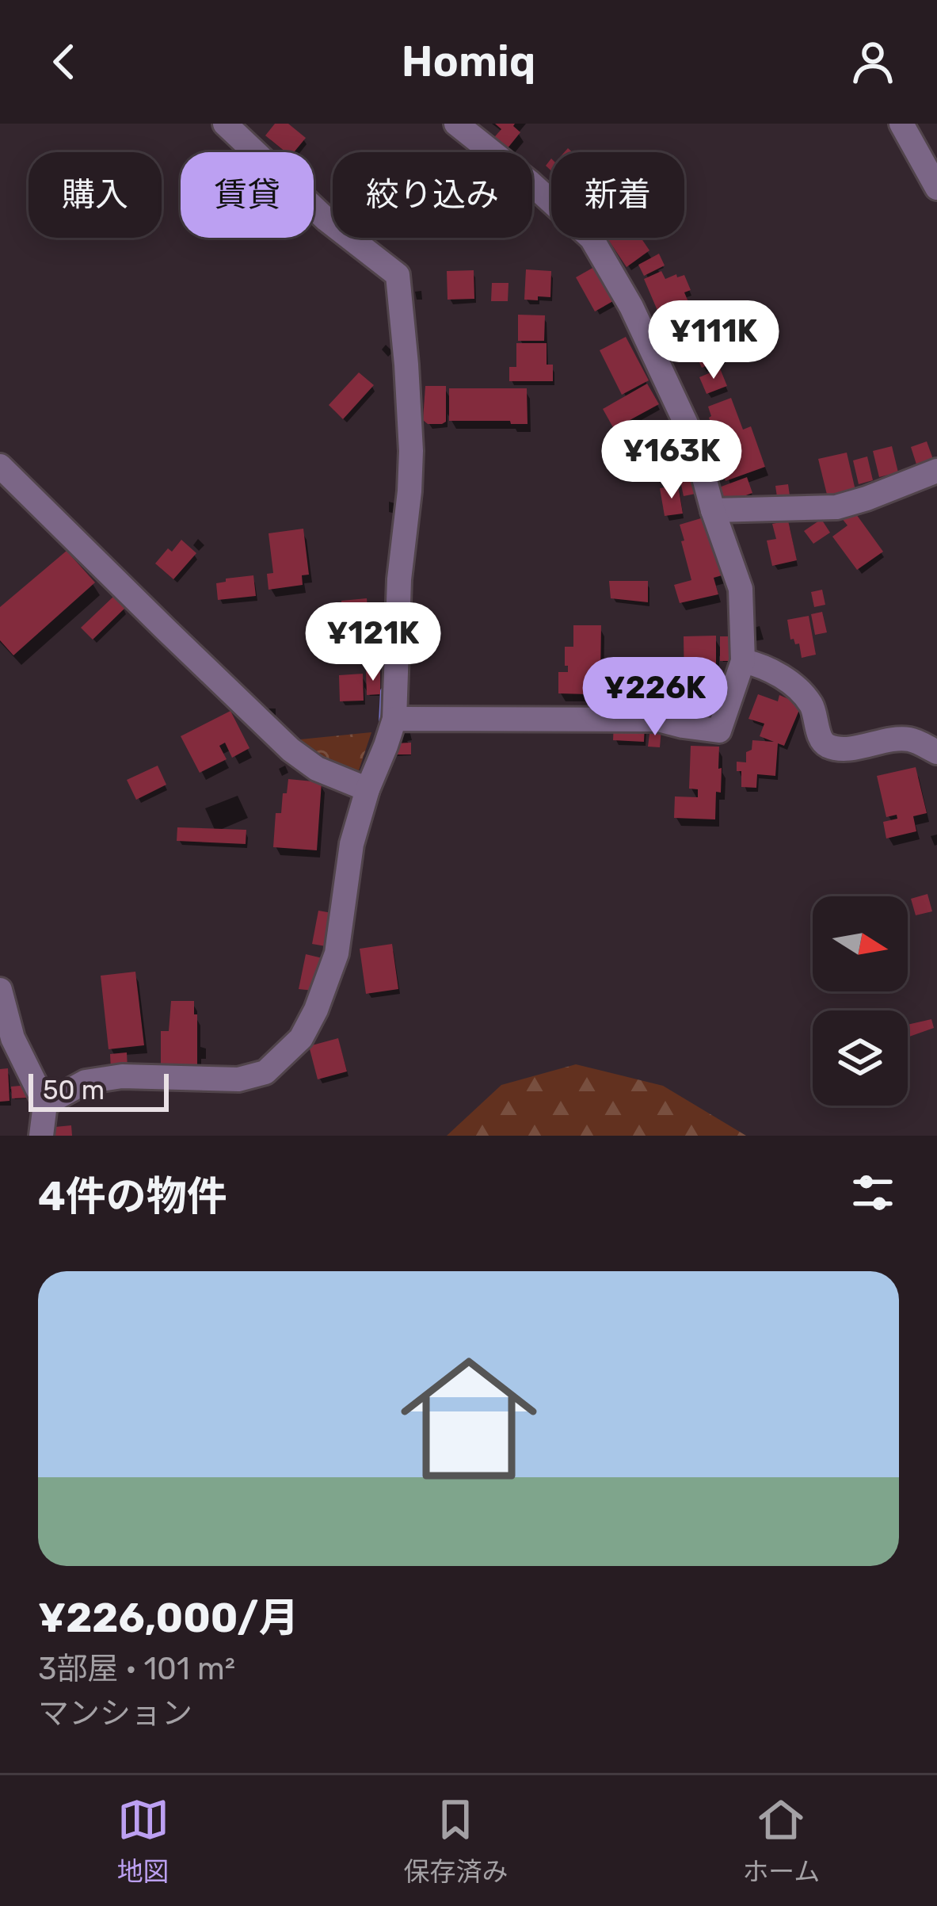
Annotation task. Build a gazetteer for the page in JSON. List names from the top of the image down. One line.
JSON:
{"scale_bar":"50 m","north":"right","page":{"header":"Homiq","chip":["購入","賃貸","絞り込み","新着"],"price":["¥111K","¥163K","¥121K","¥226K"],"scale":"50 m","heading":"4件の物件","list":[{"name":"¥226,000/月","note":"3部屋 · 101 m² · マンション"}],"tabs":["地図","保存済み","ホーム"]}}
